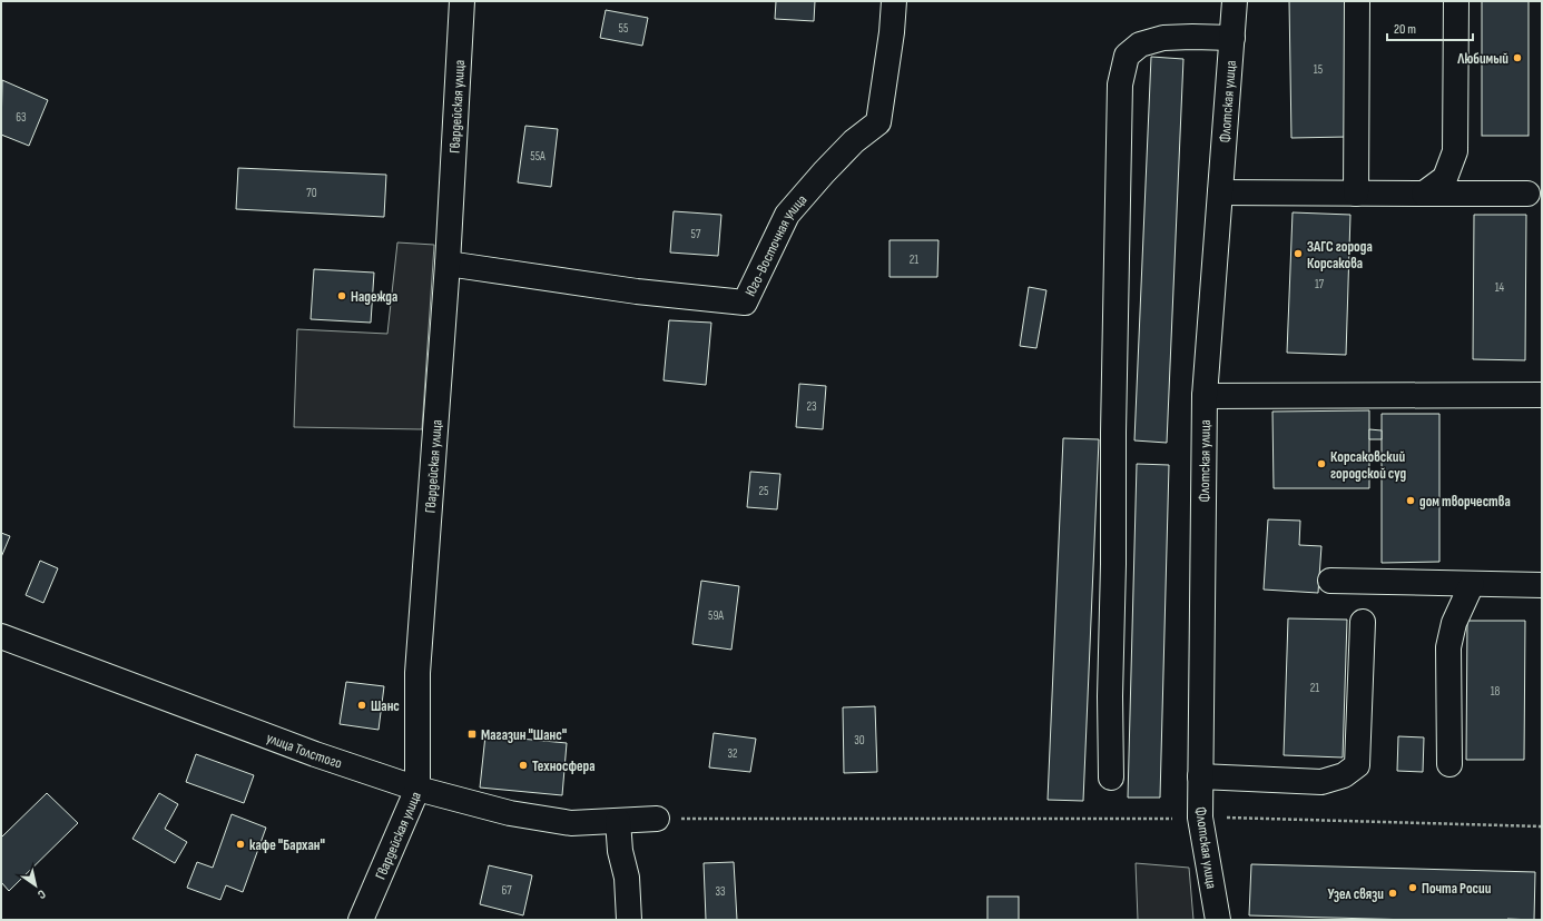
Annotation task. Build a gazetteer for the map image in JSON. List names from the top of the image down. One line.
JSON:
{"streets":{"street":["Флотская улица","Гвардейская улица","Юго-Восточная улица","улица Толстого"]},"crossings":[["Гвардейская улица","Юго-Восточная улица"],["Гвардейская улица","улица Толстого"]],"places":{"other":["Любимый","ЗАГС города Корсакова","Надежда","Корсаковский городской суд","дом творчества","Шанс","Техносфера","кафе \"Бархан\"","Почта Росии","Узел связи"],"transit":["Магазин \"Шанс\""]},"house_numbers":["55","15","63","55А","70","57","21","17","14","23","25","59А","21","18","30","32","67","33"],"scale_bar":"20 m","north":"bottom right"}
